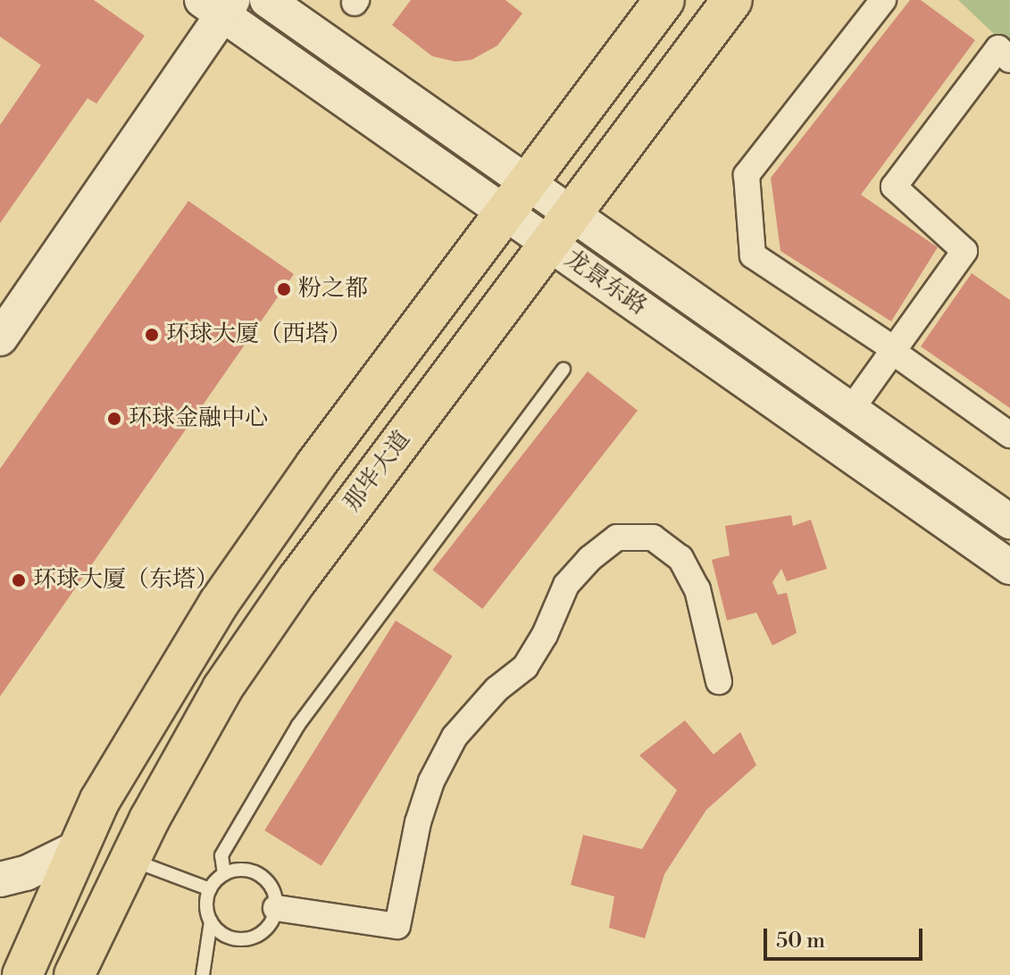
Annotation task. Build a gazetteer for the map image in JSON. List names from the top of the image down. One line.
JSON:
{"streets":{"main road":["龙景东路","那毕大道"]},"crossings":[["龙景东路","那毕大道"]],"places":["粉之都","环球大厦（西塔）","环球金融中心","环球大厦（东塔）"],"scale_bar":"50 m"}
